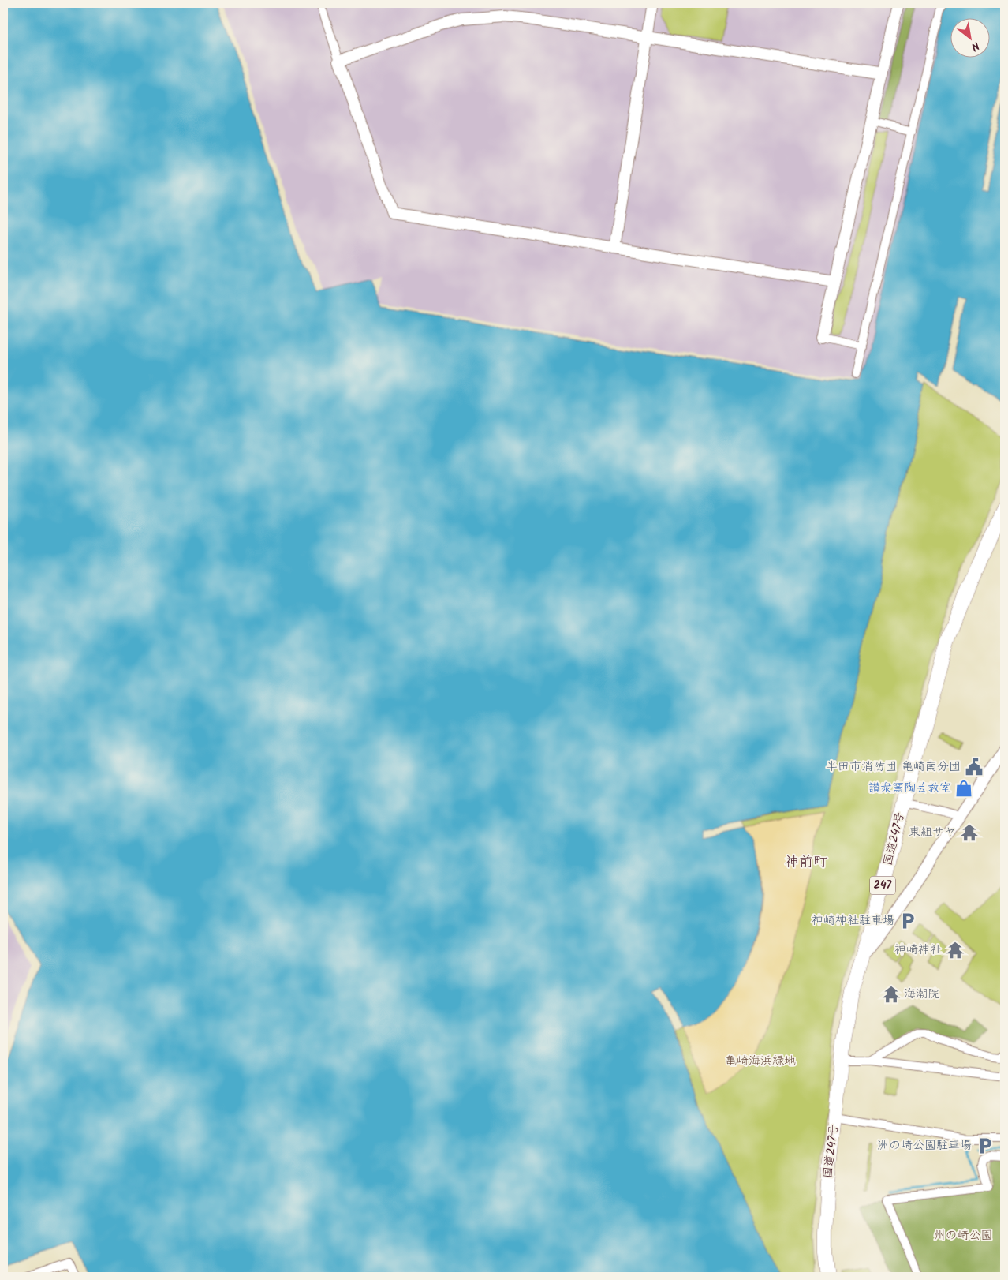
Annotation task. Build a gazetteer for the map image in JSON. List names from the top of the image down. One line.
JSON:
{"streets":{"highway":["国道247号","247"]},"districts":["神前町"],"parks":["亀崎海浜緑地","州の崎公園"],"places":{"public building":["半田市消防団 亀崎南分団"],"shop":["讃衆窯陶芸教室"],"temple":["東組サヤ","神崎神社","海潮院"],"parking":["神崎神社駐車場","洲の崎公園駐車場"]},"north":"bottom right"}
